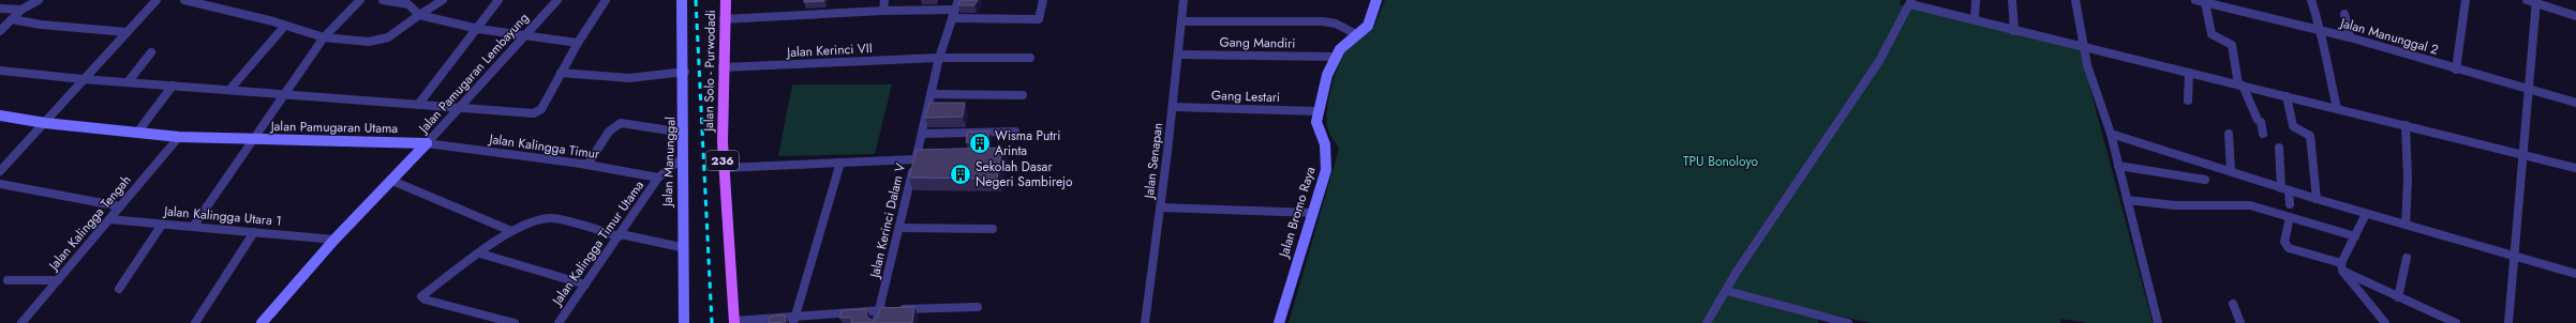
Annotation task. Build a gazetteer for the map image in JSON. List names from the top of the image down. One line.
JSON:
{"streets":{"main road":["Jalan Solo - Purwodadi","236"],"street":["Jalan Manunggal 2","Gang Mandiri","Jalan Kerinci VII","Jalan Pamugaran Lembayung","Gang Lestari","Jalan Pamugaran Utama","Jalan Kalingga Timur","Jalan Senapan","Jalan Manunggal","Jalan Bromo Raya","Jalan Kalingga Utara 1","Jalan Kerinci Dalam V","Jalan Kalingga Tengah","Jalan Kalingga Timur Utama"]},"crossings":[["Gang Mandiri","Jalan Senapan"],["Gang Mandiri","Jalan Bromo Raya"],["Jalan Kerinci VII","Jalan Solo - Purwodadi"],["Jalan Kerinci VII","Jalan Kerinci Dalam V"],["Jalan Pamugaran Lembayung","Jalan Pamugaran Utama"],["Jalan Pamugaran Lembayung","Jalan Kalingga Timur"],["Gang Lestari","Jalan Senapan"],["Gang Lestari","Jalan Bromo Raya"],["Jalan Pamugaran Utama","Jalan Kalingga Timur"],["Jalan Pamugaran Utama","Jalan Kalingga Tengah"],["Jalan Kalingga Timur","Jalan Kalingga Timur Utama"],["Jalan Manunggal","Jalan Kalingga Timur Utama"],["Jalan Kalingga Utara 1","Jalan Kalingga Tengah"]],"parks":["TPU Bonoloyo"],"places":{"building":["Wisma Putri Arinta","Sekolah Dasar Negeri Sambirejo"]}}
